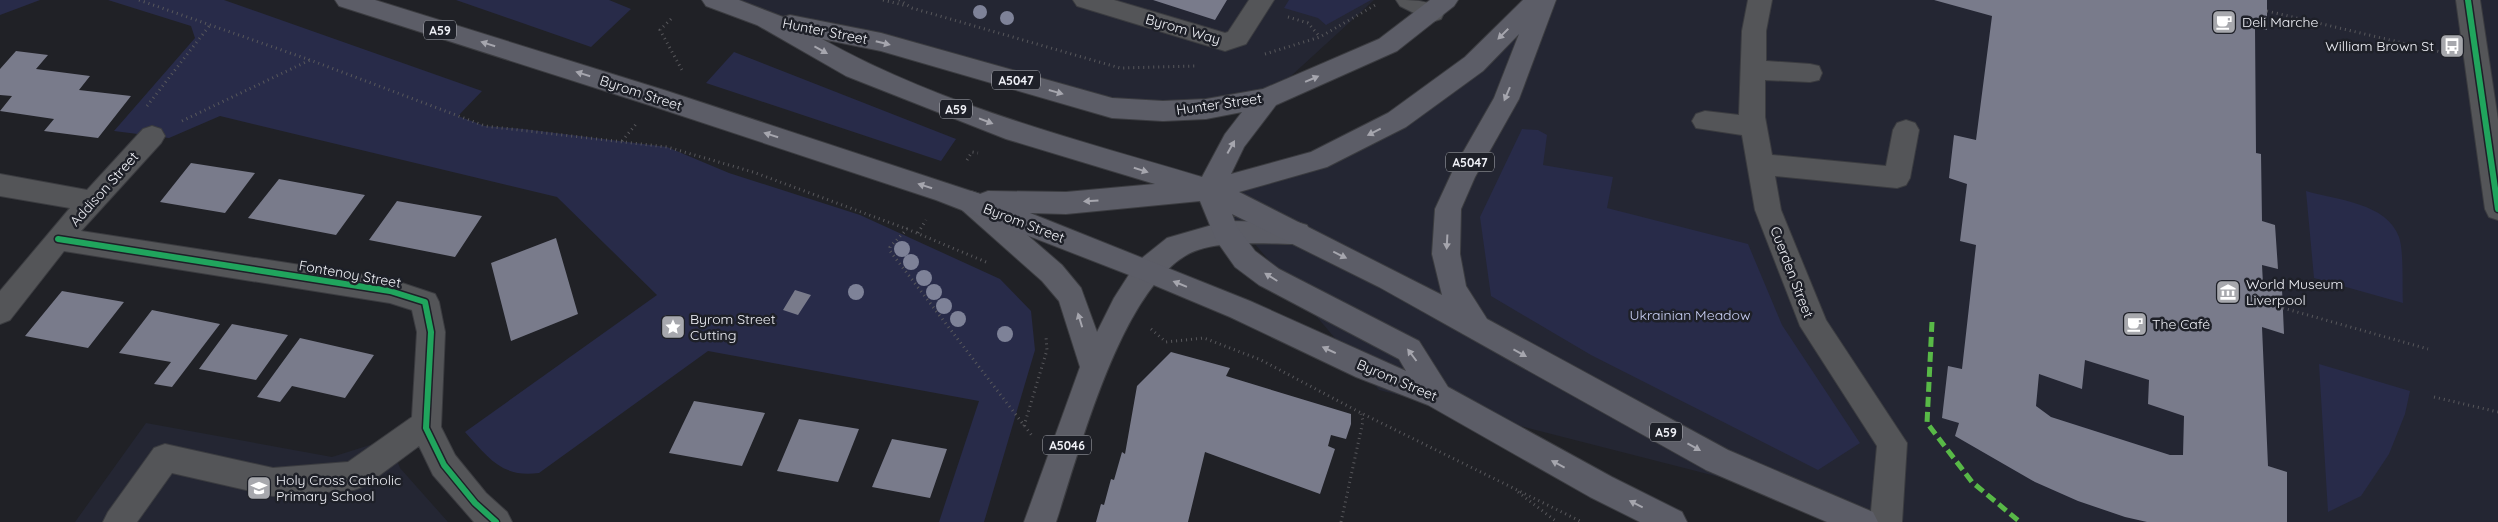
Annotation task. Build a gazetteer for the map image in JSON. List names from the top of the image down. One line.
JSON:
{"streets":{"highway":["A59","Hunter Street","A5047","Byrom Street"],"main road":["A5046"],"street":["Byrom Way","Addison Street","Cuerden Street","Fontenoy Street"]},"crossings":[["A59","Hunter Street"],["A59","A5047"],["A59","A5046"],["Hunter Street","A5047"],["Byrom Street","A5046"],["Addison Street","Fontenoy Street"]],"parks":["Ukrainian Meadow"],"places":{"cafe":["Deli Marche","The Café"],"bus stop":["William Brown St"],"museum":["World Museum Liverpool"],"place":["Byrom Street Cutting"],"school or university":["Holy Cross Catholic Primary School"]}}
